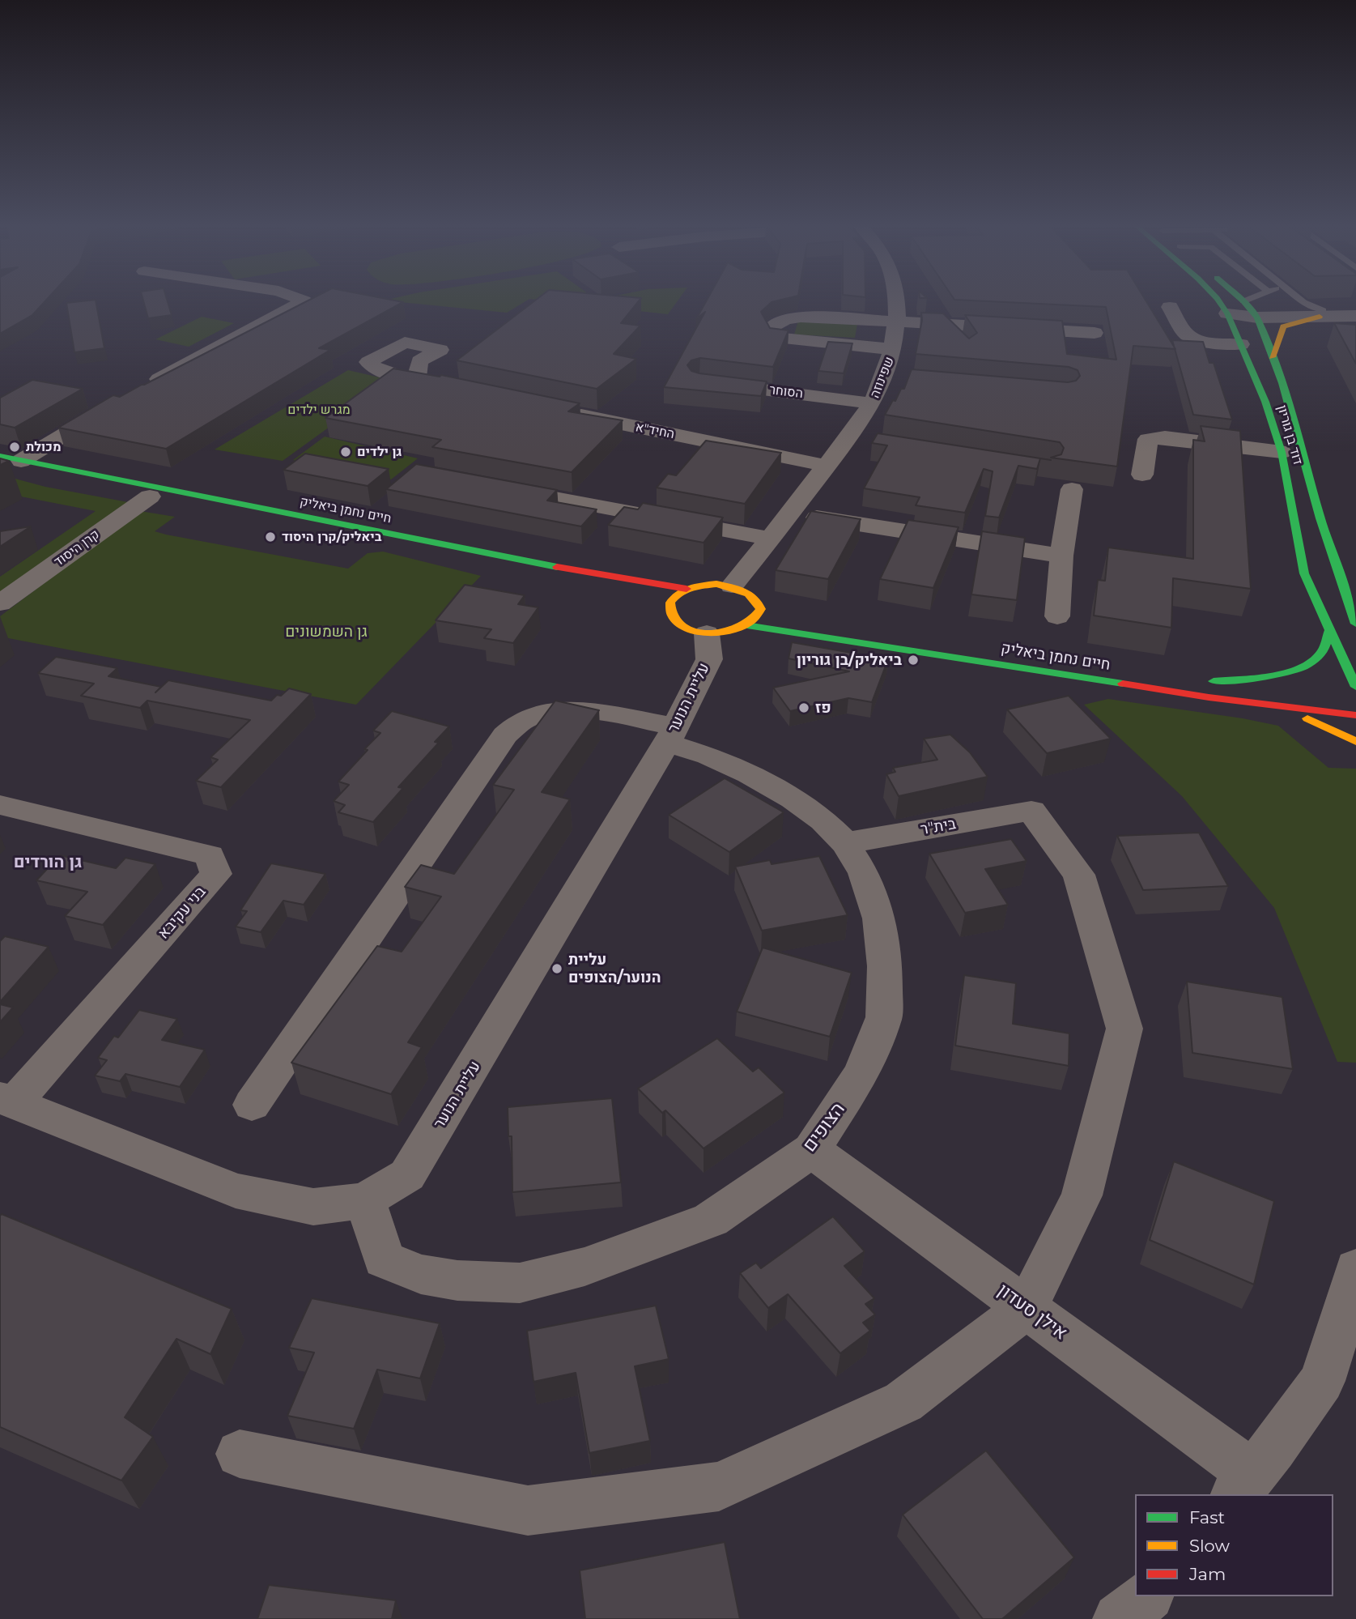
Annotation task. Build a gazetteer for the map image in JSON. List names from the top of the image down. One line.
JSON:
{"streets":{"main road":["דוד בן גוריון","חיים נחמן ביאליק"],"street":["שפינוזה","הסוחר","החיד\"א","קרן היסוד","עליית הנוער","בית\"ר","בני עקיבא","הצופים","אילן סעדון"]},"crossings":[["שפינוזה","הסוחר"],["שפינוזה","החיד\"א"],["עליית הנוער","בני עקיבא"],["עליית הנוער","הצופים"],["בית\"ר","הצופים"],["בית\"ר","אילן סעדון"],["הצופים","אילן סעדון"]],"districts":["גן הורדים"],"parks":["מגרש ילדים","גן השמשונים"],"places":["מכולת","גן ילדים","ביאליק/קרן היסוד","ביאליק/בן גוריון","פז","עליית הנוער/הצופים"],"legend":["Fast","Slow","Jam"]}
